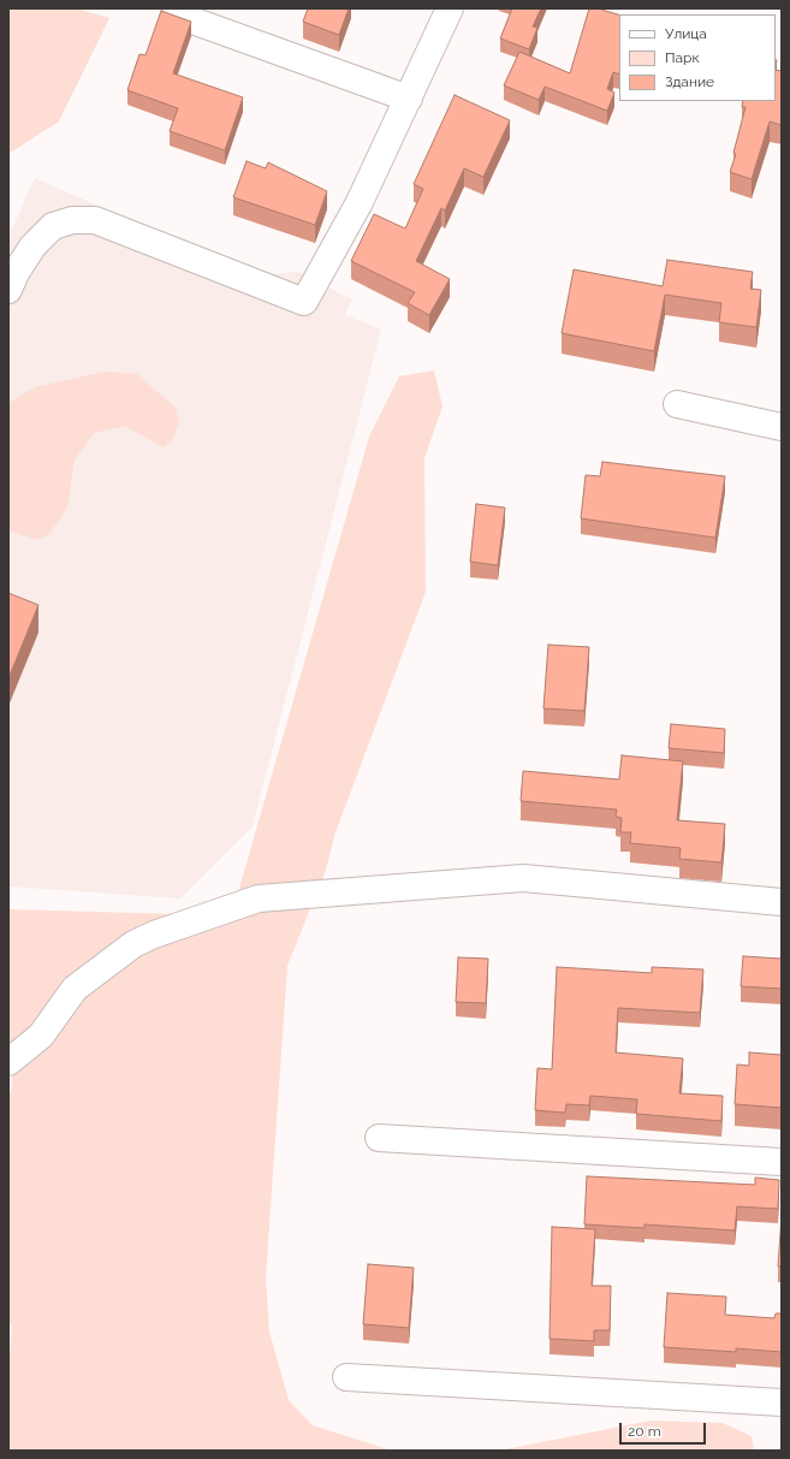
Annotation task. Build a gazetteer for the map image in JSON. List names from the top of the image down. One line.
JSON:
{"legend":["Улица","Парк","Здание"],"scale_bar":"20 m"}
